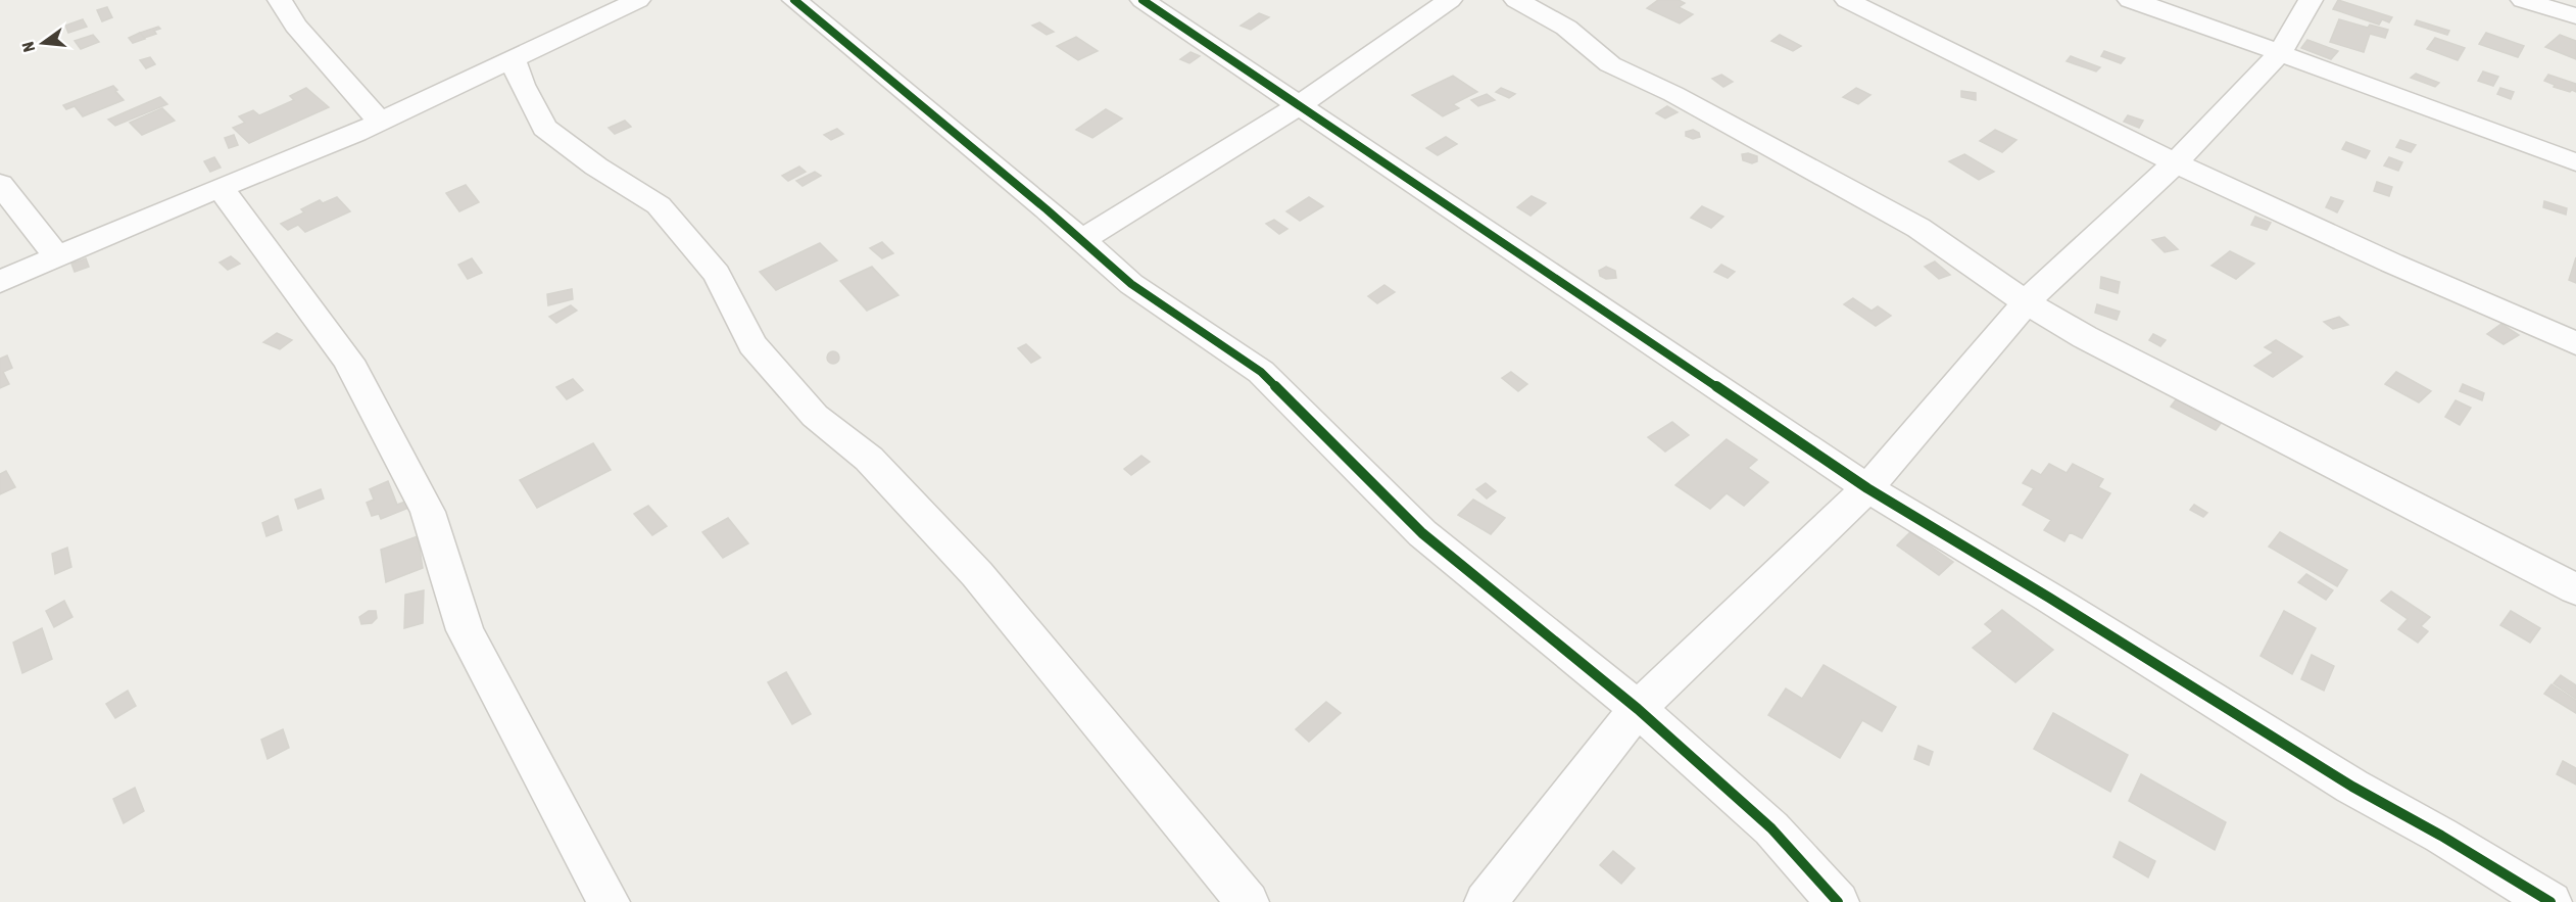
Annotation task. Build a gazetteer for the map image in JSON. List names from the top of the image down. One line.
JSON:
{"north":"left"}
